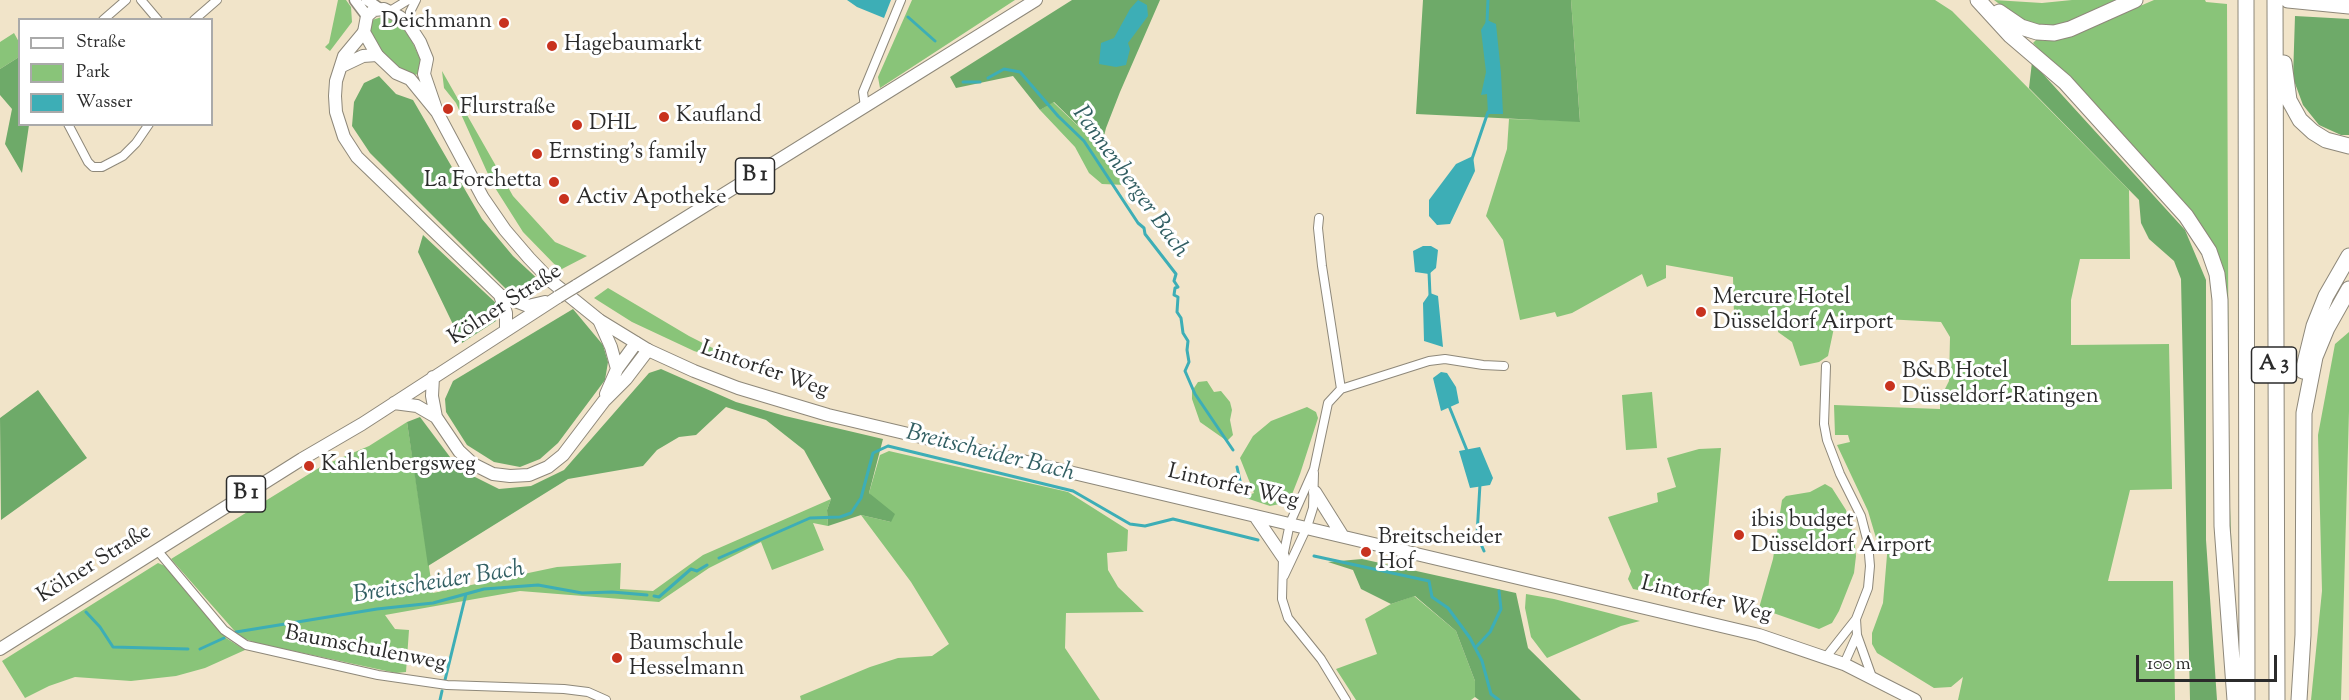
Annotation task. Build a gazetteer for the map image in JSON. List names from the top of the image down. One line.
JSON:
{"streets":{"highway":["A 3"],"main road":["B 1","Kölner Straße","Lintorfer Weg"],"street":["Baumschulenweg"]},"crossings":[["Kölner Straße","Baumschulenweg"]],"water":["Pannenberger Bach","Breitscheider Bach"],"places":["Deichmann","Hagebaumarkt","Flurstraße","Kaufland","DHL","Ernsting's family","La Forchetta","Activ Apotheke","Mercure Hotel Düsseldorf Airport","B&B Hotel Düsseldorf-Ratingen","Kahlenbergsweg","ibis budget Düsseldorf Airport","Breitscheider Hof","Baumschule Hesselmann"],"legend":["Straße","Park","Wasser"],"scale_bar":"100 m"}
